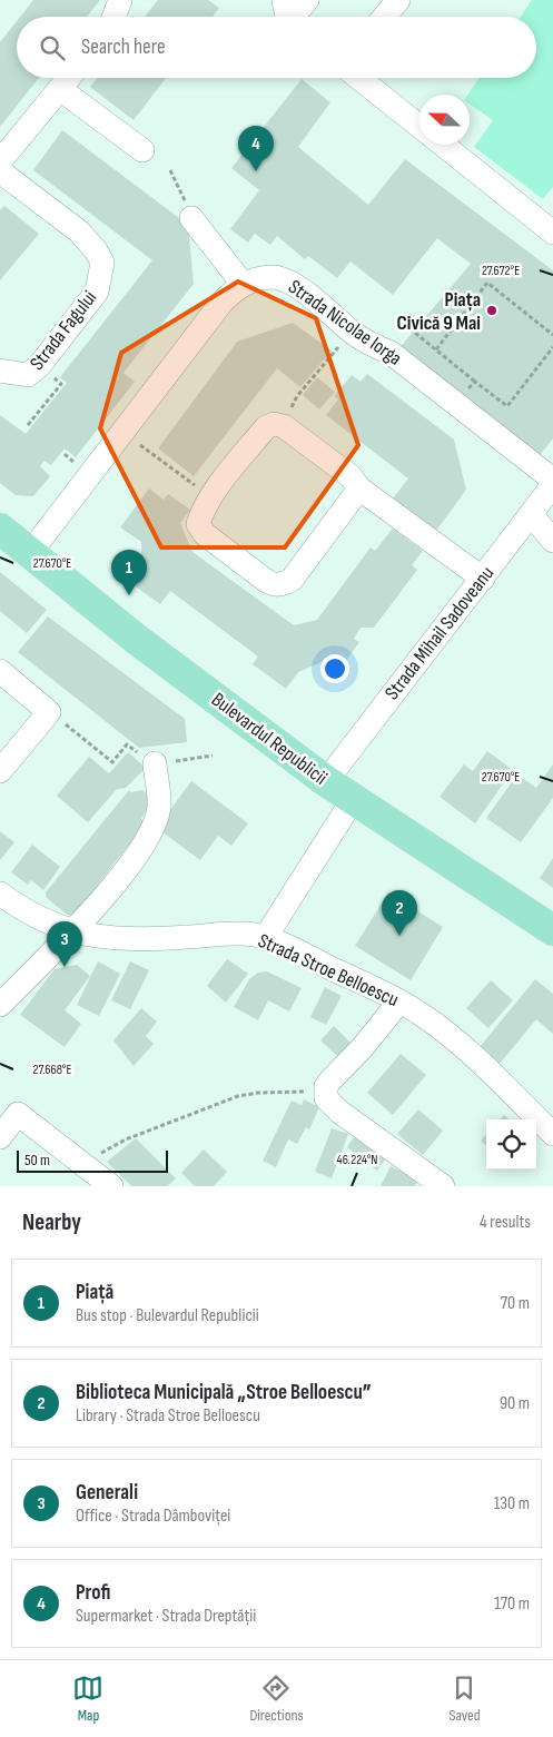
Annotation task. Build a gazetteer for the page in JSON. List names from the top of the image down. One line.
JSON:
{"streets":{"main road":["Bulevardul Republicii"],"street":["Strada Nicolae Iorga","Strada Fagului","Strada Mihail Sadoveanu","Strada Stroe Belloescu"]},"crossings":[["Strada Nicolae Iorga","Bulevardul Republicii"],["Strada Mihail Sadoveanu","Bulevardul Republicii"]],"places":["Piața Civică 9 Mai"],"scale_bar":"50 m","north":"left","page":{"search":"Search here","pins":["4","1","2","3"],"scale":"50 m","heading":["Nearby","4 results"],"list":[{"mark":"1","name":"Piață","note":"Bus stop · Bulevardul Republicii","value":"70 m"},{"mark":"2","name":"Biblioteca Municipală „Stroe Belloescu”","note":"Library · Strada Stroe Belloescu","value":"90 m"},{"mark":"3","name":"Generali","note":"Office · Strada Dâmboviței","value":"130 m"},{"mark":"4","name":"Profi","note":"Supermarket · Strada Dreptății","value":"170 m"}],"nav":["Map","Directions","Saved"]},"coordinates":["27.672°E","27.670°E","27.668°E","46.224°N"]}
